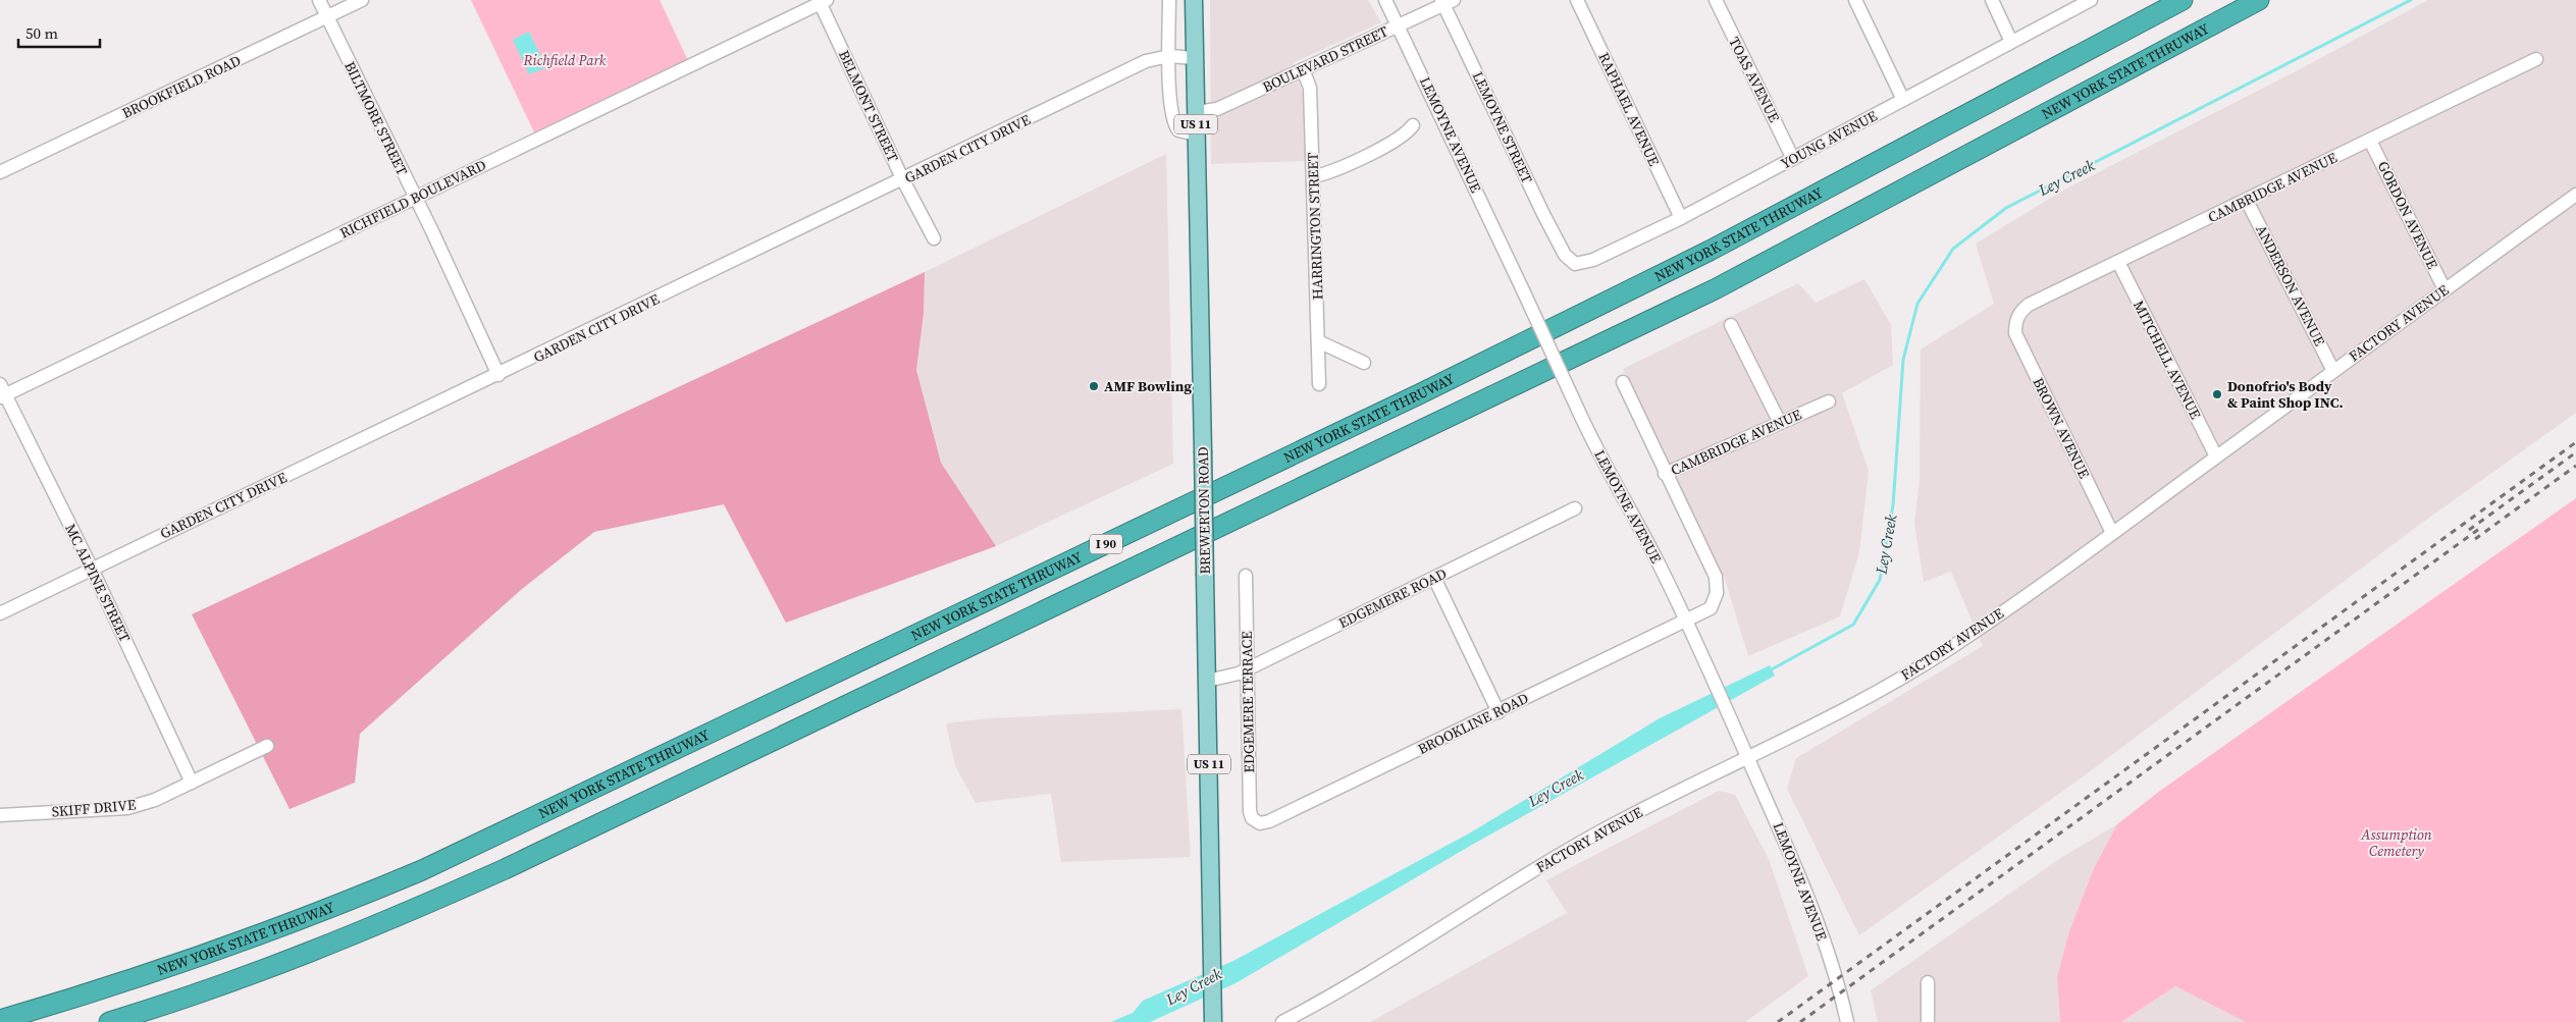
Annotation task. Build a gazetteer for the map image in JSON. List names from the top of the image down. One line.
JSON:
{"streets":{"highway":["NEW YORK STATE THRUWAY","I 90"],"main road":["US 11","BREWERTON ROAD"],"street":["BOULEVARD STREET","TOAS AVENUE","BROOKFIELD ROAD","BELMONT STREET","RAPHAEL AVENUE","BILTMORE STREET","LEMOYNE STREET","LEMOYNE AVENUE","YOUNG AVENUE","GARDEN CITY DRIVE","CAMBRIDGE AVENUE","RICHFIELD BOULEVARD","GORDON AVENUE","HARRINGTON STREET","ANDERSON AVENUE","FACTORY AVENUE","MITCHELL AVENUE","BROWN AVENUE","MC ALPINE STREET","EDGEMERE ROAD","EDGEMERE TERRACE","BROOKLINE ROAD","SKIFF DRIVE"]},"crossings":[["BOULEVARD STREET","LEMOYNE STREET"],["BOULEVARD STREET","LEMOYNE AVENUE"],["BOULEVARD STREET","HARRINGTON STREET"],["BOULEVARD STREET","BREWERTON ROAD"],["TOAS AVENUE","YOUNG AVENUE"],["BROOKFIELD ROAD","BILTMORE STREET"],["BELMONT STREET","GARDEN CITY DRIVE"],["BELMONT STREET","RICHFIELD BOULEVARD"],["RAPHAEL AVENUE","YOUNG AVENUE"],["BILTMORE STREET","GARDEN CITY DRIVE"],["BILTMORE STREET","RICHFIELD BOULEVARD"],["LEMOYNE STREET","YOUNG AVENUE"],["LEMOYNE AVENUE","CAMBRIDGE AVENUE"],["LEMOYNE AVENUE","FACTORY AVENUE"],["LEMOYNE AVENUE","BROOKLINE ROAD"],["GARDEN CITY DRIVE","BREWERTON ROAD"],["GARDEN CITY DRIVE","MC ALPINE STREET"],["CAMBRIDGE AVENUE","GORDON AVENUE"],["CAMBRIDGE AVENUE","ANDERSON AVENUE"],["CAMBRIDGE AVENUE","MITCHELL AVENUE"],["CAMBRIDGE AVENUE","BROWN AVENUE"],["CAMBRIDGE AVENUE","BROOKLINE ROAD"],["RICHFIELD BOULEVARD","MC ALPINE STREET"],["GORDON AVENUE","FACTORY AVENUE"],["ANDERSON AVENUE","FACTORY AVENUE"],["FACTORY AVENUE","MITCHELL AVENUE"],["FACTORY AVENUE","BROWN AVENUE"],["BREWERTON ROAD","EDGEMERE ROAD"],["MC ALPINE STREET","SKIFF DRIVE"],["EDGEMERE ROAD","EDGEMERE TERRACE"],["EDGEMERE TERRACE","BROOKLINE ROAD"]],"water":["Ley Creek"],"parks":["Richfield Park","Assumption Cemetery"],"places":["AMF Bowling","Donofrio's Body & Paint Shop INC."],"scale_bar":"50 m"}
